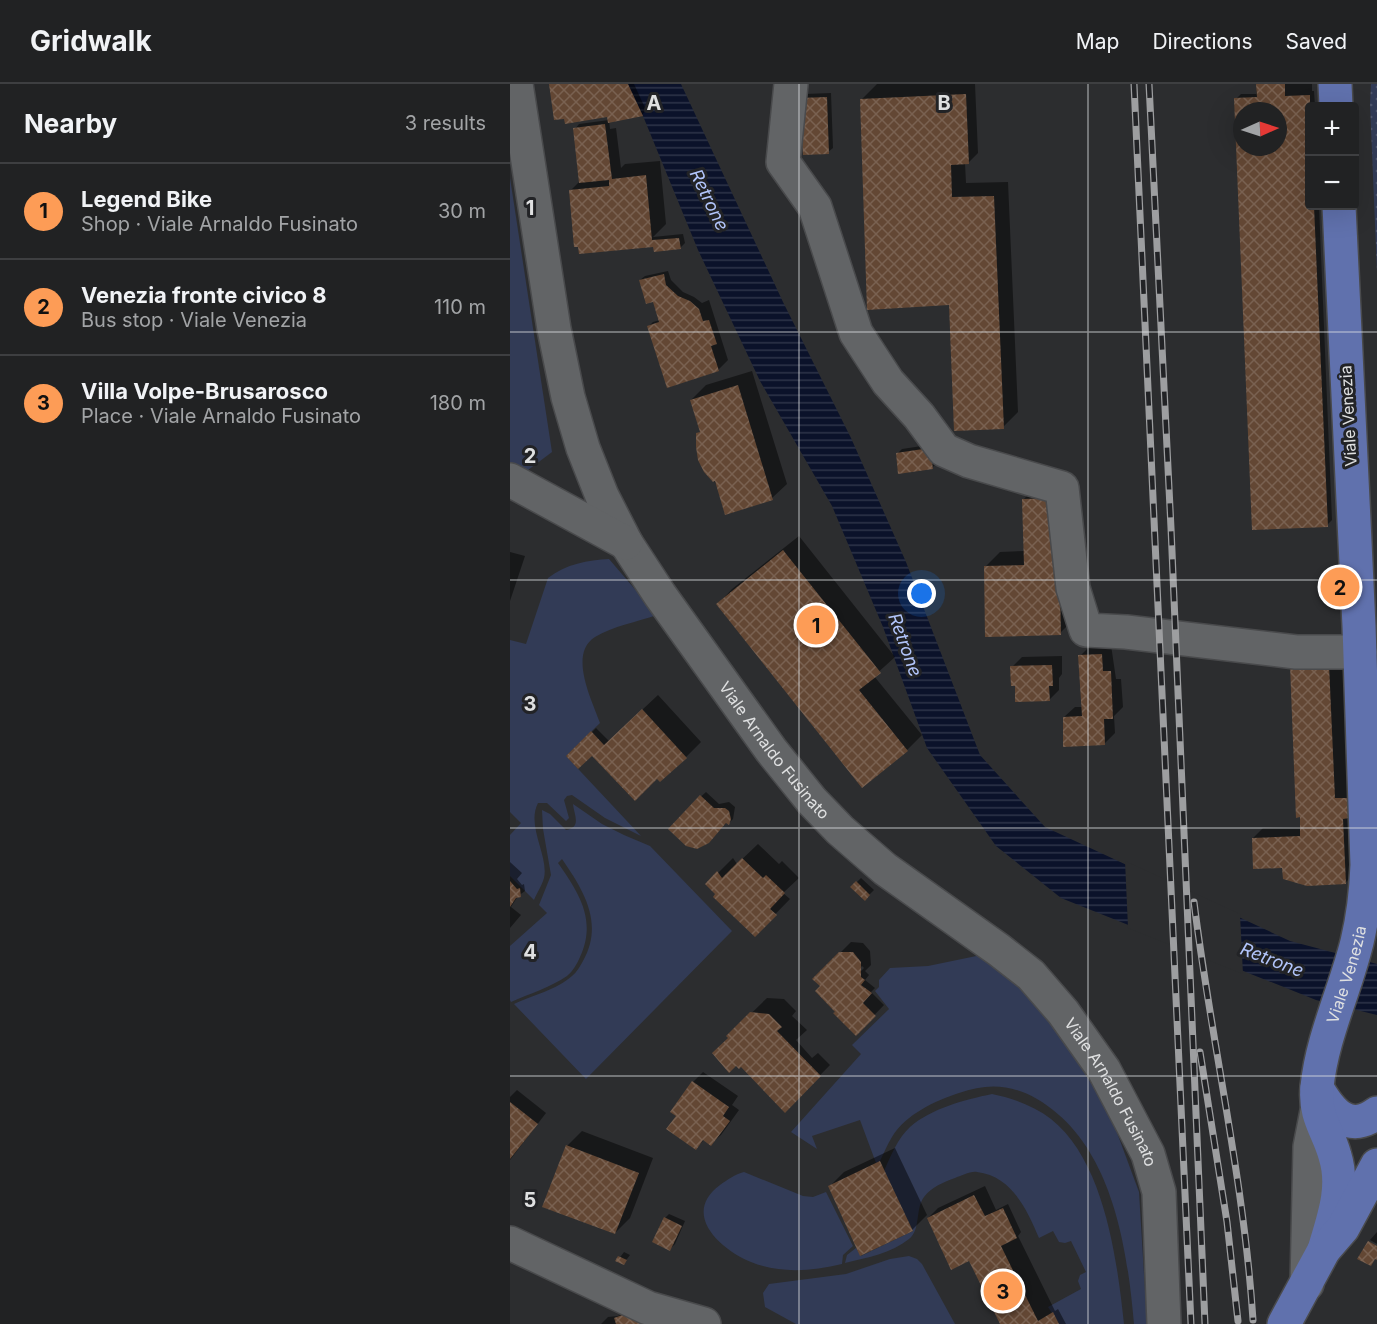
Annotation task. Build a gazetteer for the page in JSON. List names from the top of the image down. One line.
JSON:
{"streets":{"main road":["Viale Venezia"],"street":["Viale Arnaldo Fusinato"]},"water":["Retrone"],"north":"right","page":{"header":"Gridwalk","nav":["Map","Directions","Saved"],"heading":["Nearby","3 results"],"map_buttons":["+","−"],"list":[{"mark":"1","name":"Legend Bike","note":"Shop · Viale Arnaldo Fusinato","value":"30 m"},{"mark":"2","name":"Venezia fronte civico 8","note":"Bus stop · Viale Venezia","value":"110 m"},{"mark":"3","name":"Villa Volpe-Brusarosco","note":"Place · Viale Arnaldo Fusinato","value":"180 m"}],"pins":["2","1","3"]},"grid":{"columns":["A","B"],"rows":["1","2","3","4","5"]}}
